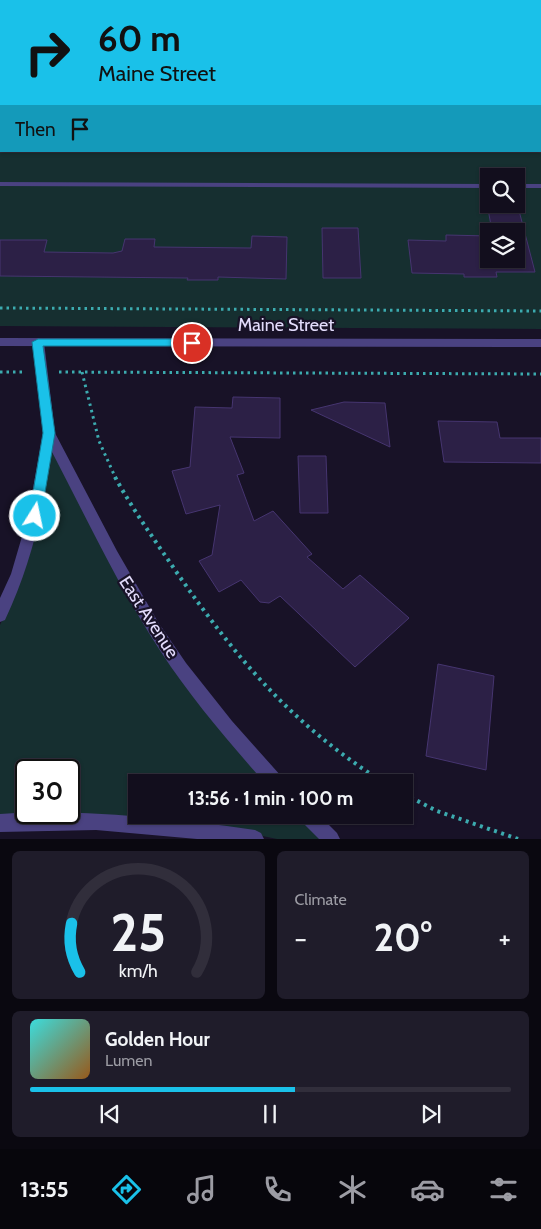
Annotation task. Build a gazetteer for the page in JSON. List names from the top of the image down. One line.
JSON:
{"streets":{"street":["Maine Street","East Avenue"]},"page":{"turn":["60 m","Maine Street"],"then":"Then","limit":"30","trip":"13:56 · 1 min · 100 m","tile":"Climate","heat":["−","20°","+"],"song":["Golden Hour","Lumen"],"tabs":"13:55","gauge":["25","km/h"]}}
